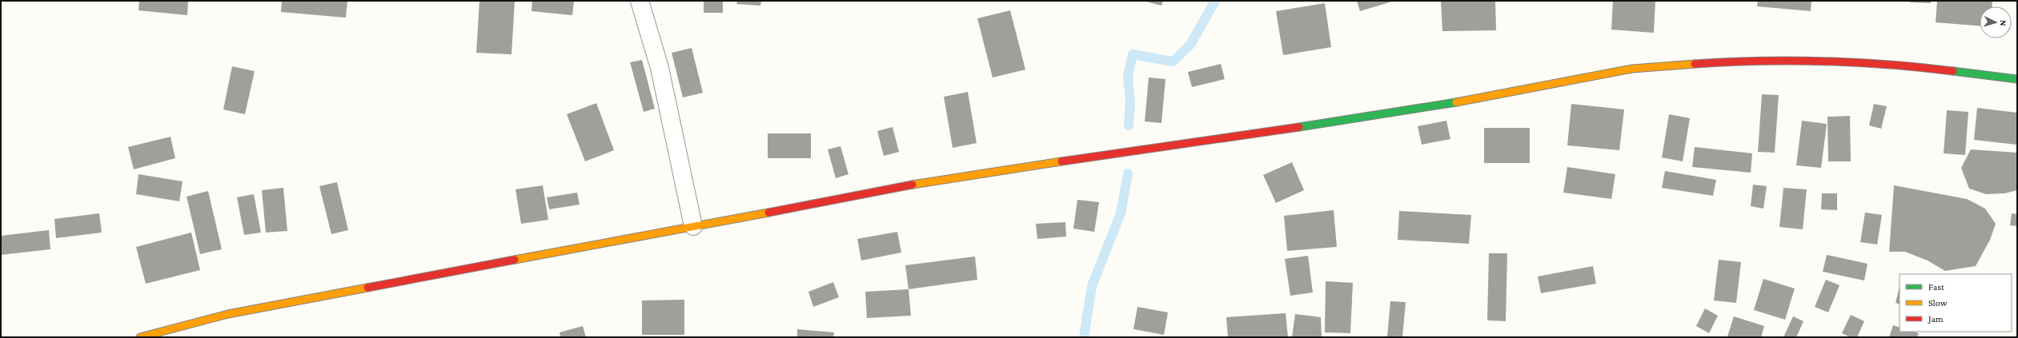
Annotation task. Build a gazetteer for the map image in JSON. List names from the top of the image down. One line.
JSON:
{"legend":["Fast","Slow","Jam"],"north":"right"}
